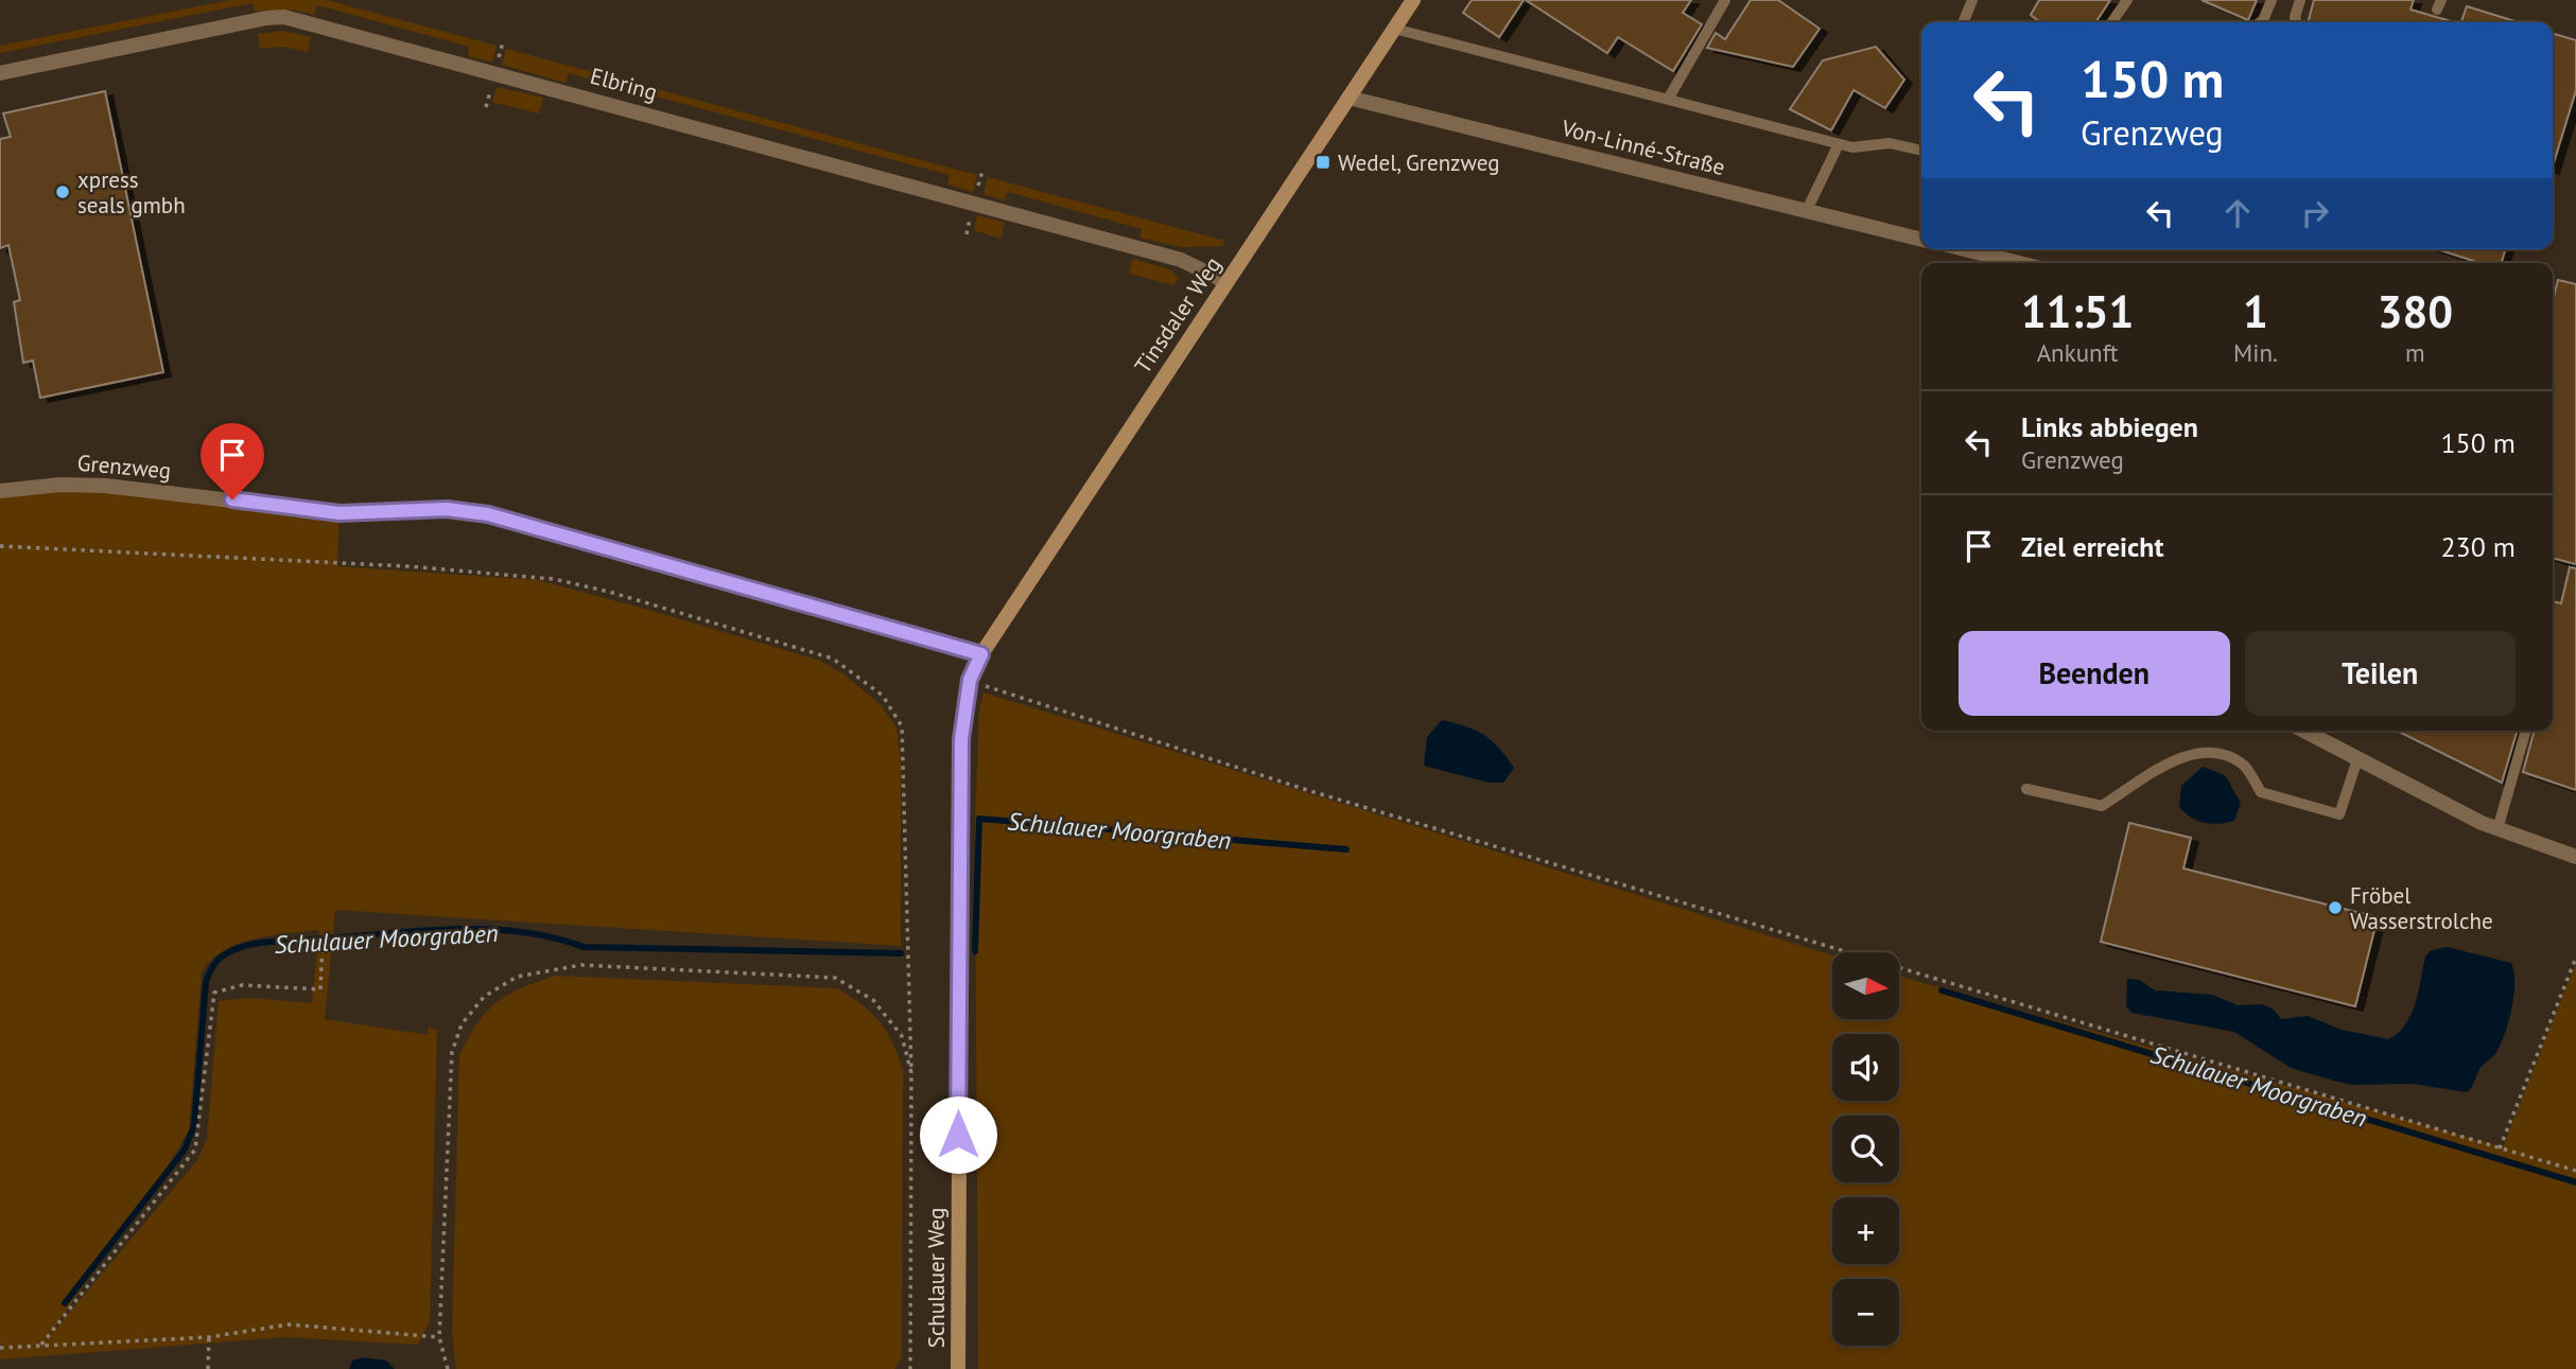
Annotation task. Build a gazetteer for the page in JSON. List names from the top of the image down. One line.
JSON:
{"streets":{"street":["Elbring","Von-Linné-Straße","Tinsdaler Weg","Grenzweg","Schulauer Weg"]},"crossings":[["Elbring","Tinsdaler Weg"],["Von-Linné-Straße","Tinsdaler Weg"],["Tinsdaler Weg","Grenzweg"],["Tinsdaler Weg","Schulauer Weg"],["Grenzweg","Schulauer Weg"]],"water":["Schulauer Moorgraben"],"places":{"transit":["Wedel, Grenzweg"],"other":["xpress seals gmbh","Fröbel Wasserstrolche"]},"north":"right","page":{"turn":["150 m","Grenzweg"],"eta":["11:51","Ankunft","1","Min.","380","m"],"list":[{"name":"Links abbiegen","note":"Grenzweg","value":"150 m"},{"name":"Ziel erreicht","value":"230 m"}],"buttons":["Beenden","Teilen"],"map_buttons":["+","−"]}}
